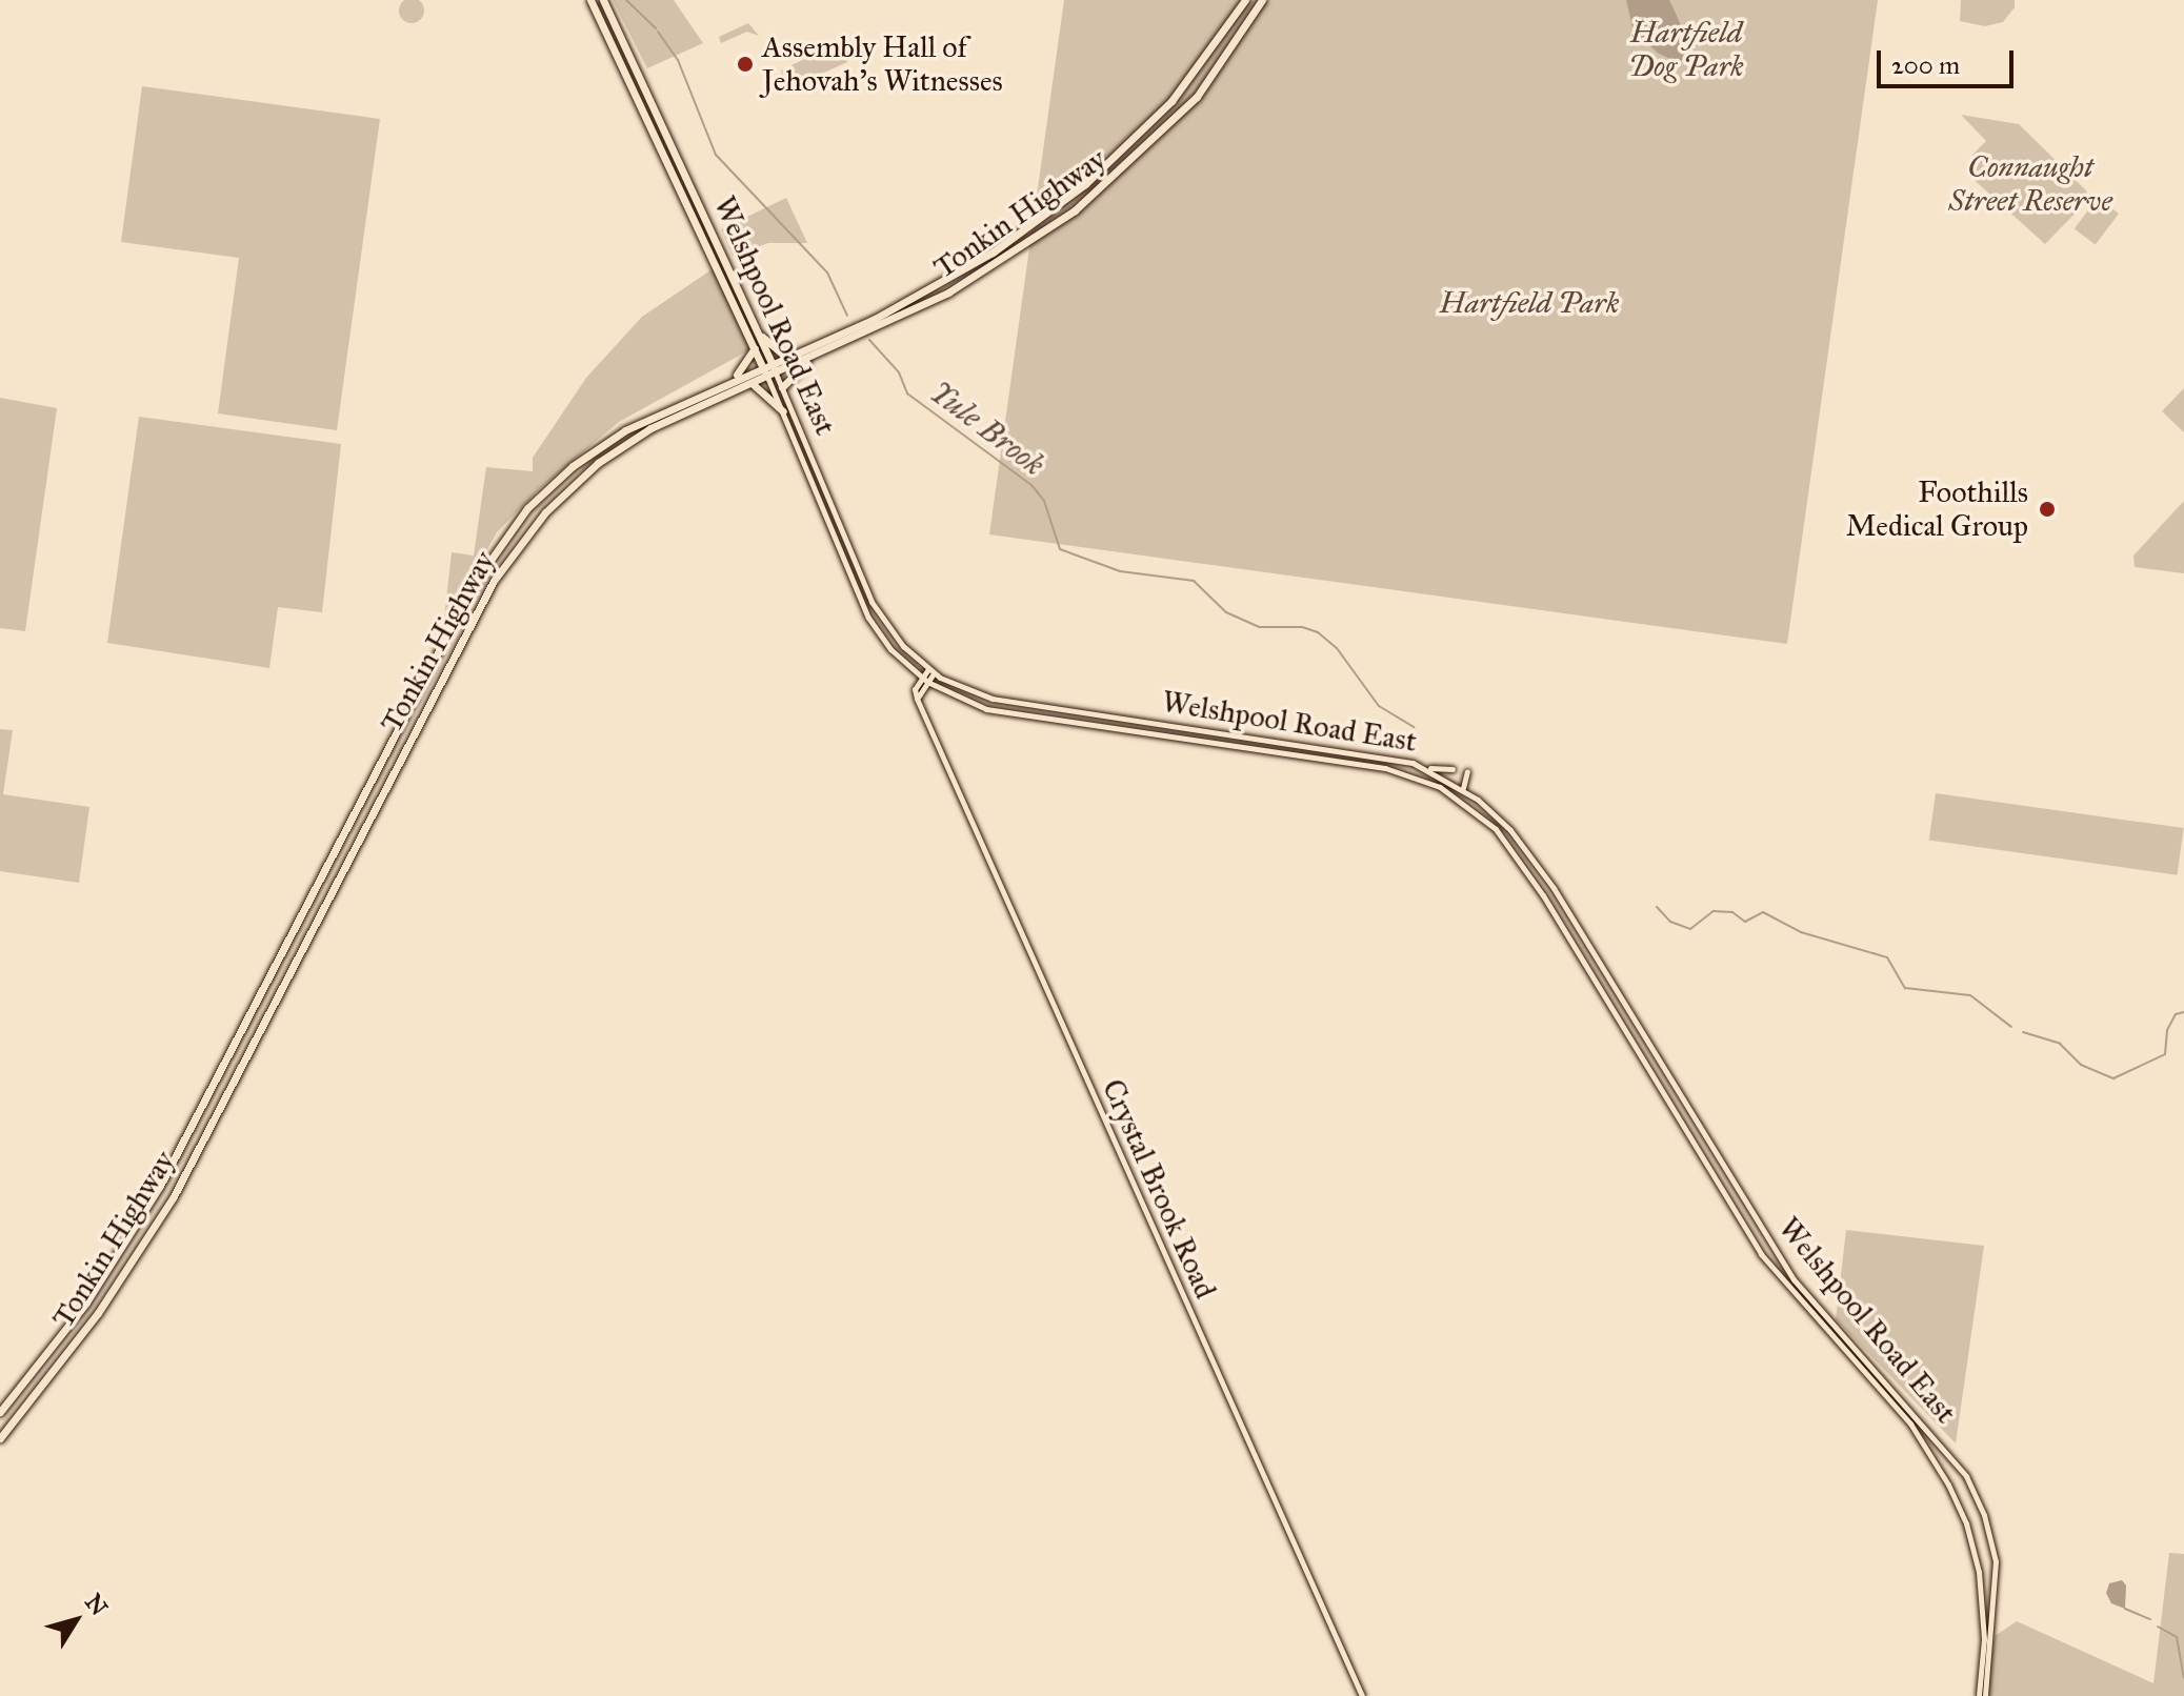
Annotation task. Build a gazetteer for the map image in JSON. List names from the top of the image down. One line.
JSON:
{"streets":{"highway":["Tonkin Highway","Welshpool Road East"],"main road":["Crystal Brook Road"]},"crossings":[["Tonkin Highway","Welshpool Road East"],["Welshpool Road East","Crystal Brook Road"]],"water":["Yule Brook"],"parks":["Hartfield Dog Park","Connaught Street Reserve","Hartfield Park"],"places":["Assembly Hall of Jehovah's Witnesses","Foothills Medical Group"],"scale_bar":"200 m","north":"top right"}
